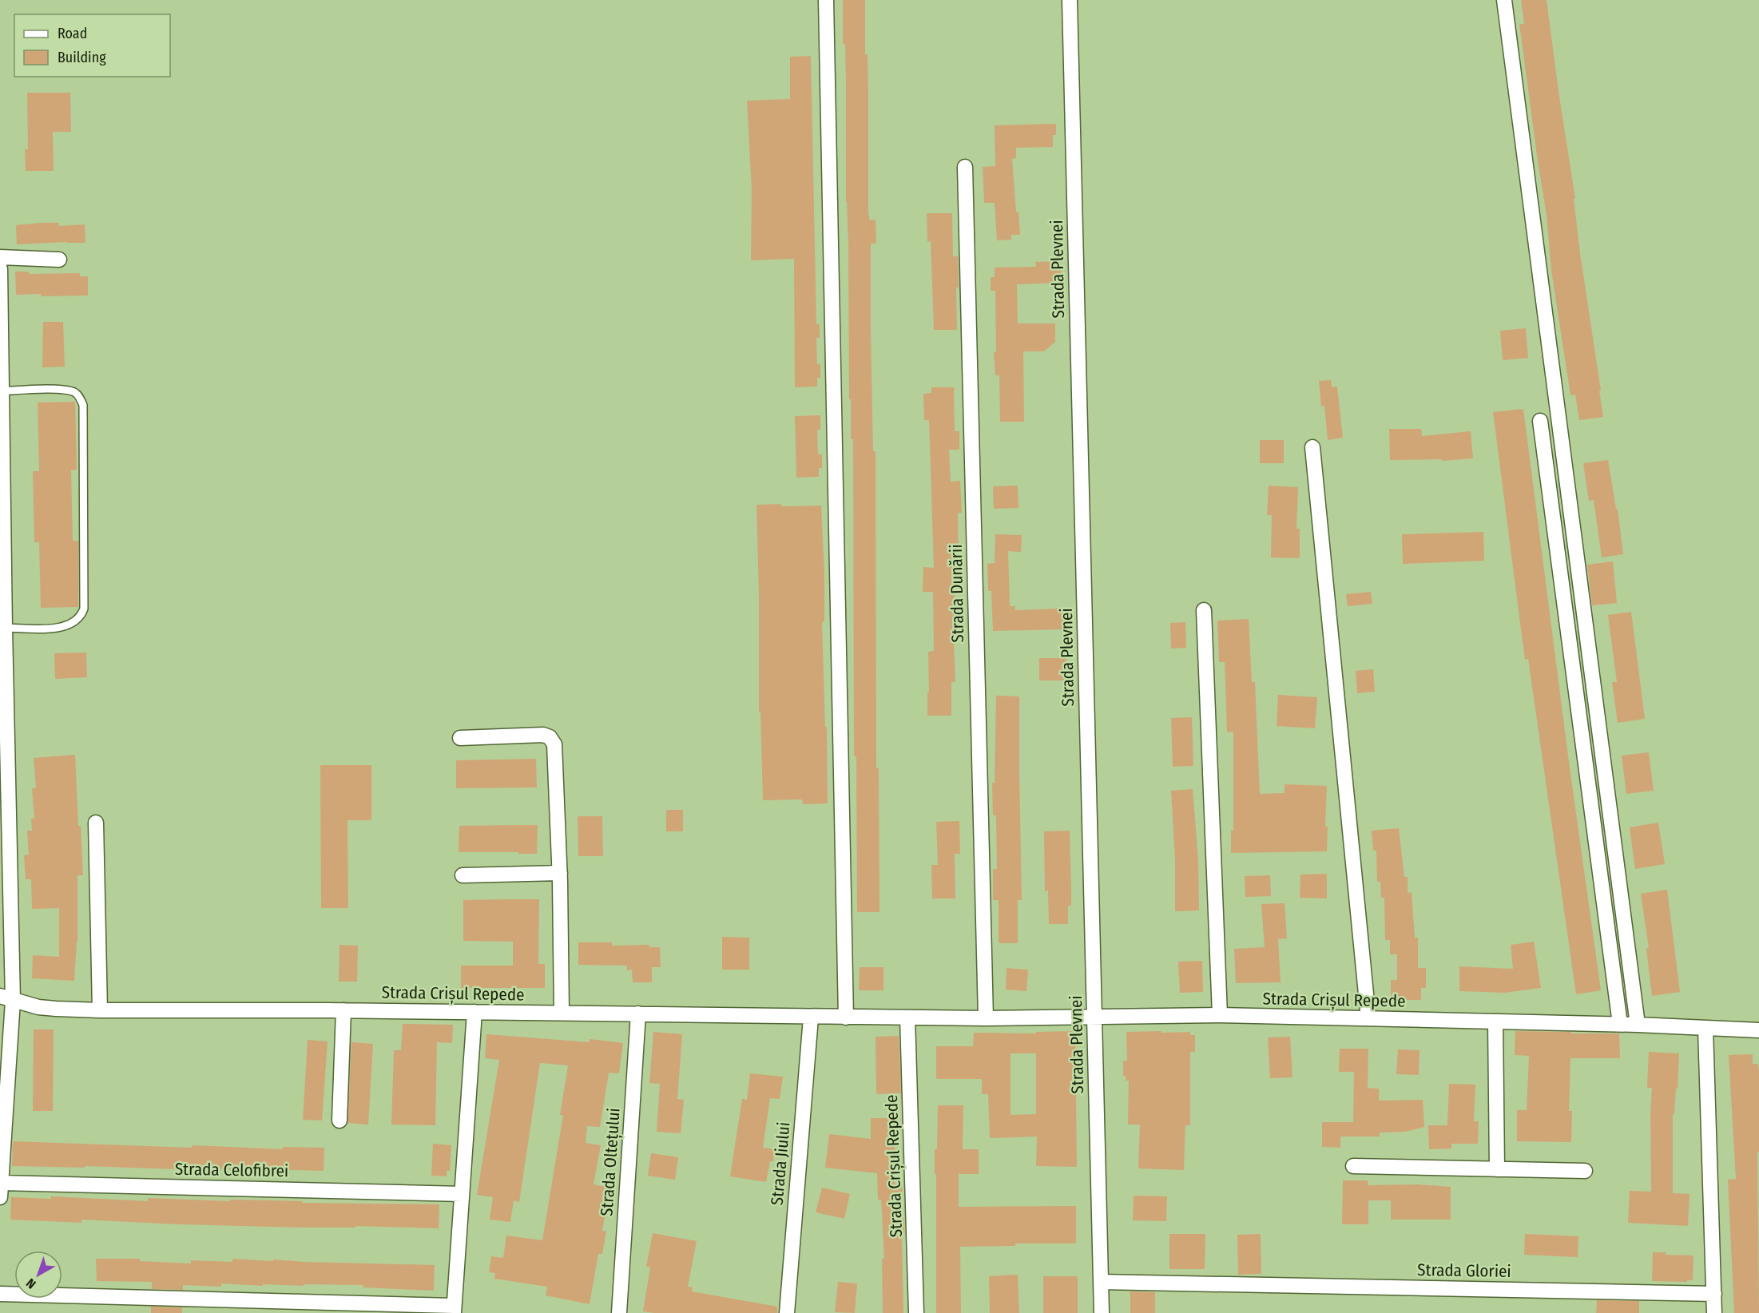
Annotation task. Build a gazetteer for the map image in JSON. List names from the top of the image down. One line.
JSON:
{"streets":{"street":["Strada Plevnei","Strada Dunării","Strada Crișul Repede","Strada Oltețului","Strada Jiului","Strada Celofibrei","Strada Gloriei"]},"crossings":[["Strada Plevnei","Strada Crișul Repede"],["Strada Plevnei","Strada Gloriei"],["Strada Dunării","Strada Crișul Repede"],["Strada Crișul Repede","Strada Oltețului"],["Strada Crișul Repede","Strada Jiului"],["Strada Crișul Repede","Strada Celofibrei"]],"legend":["Road","Building"],"north":"bottom left"}
